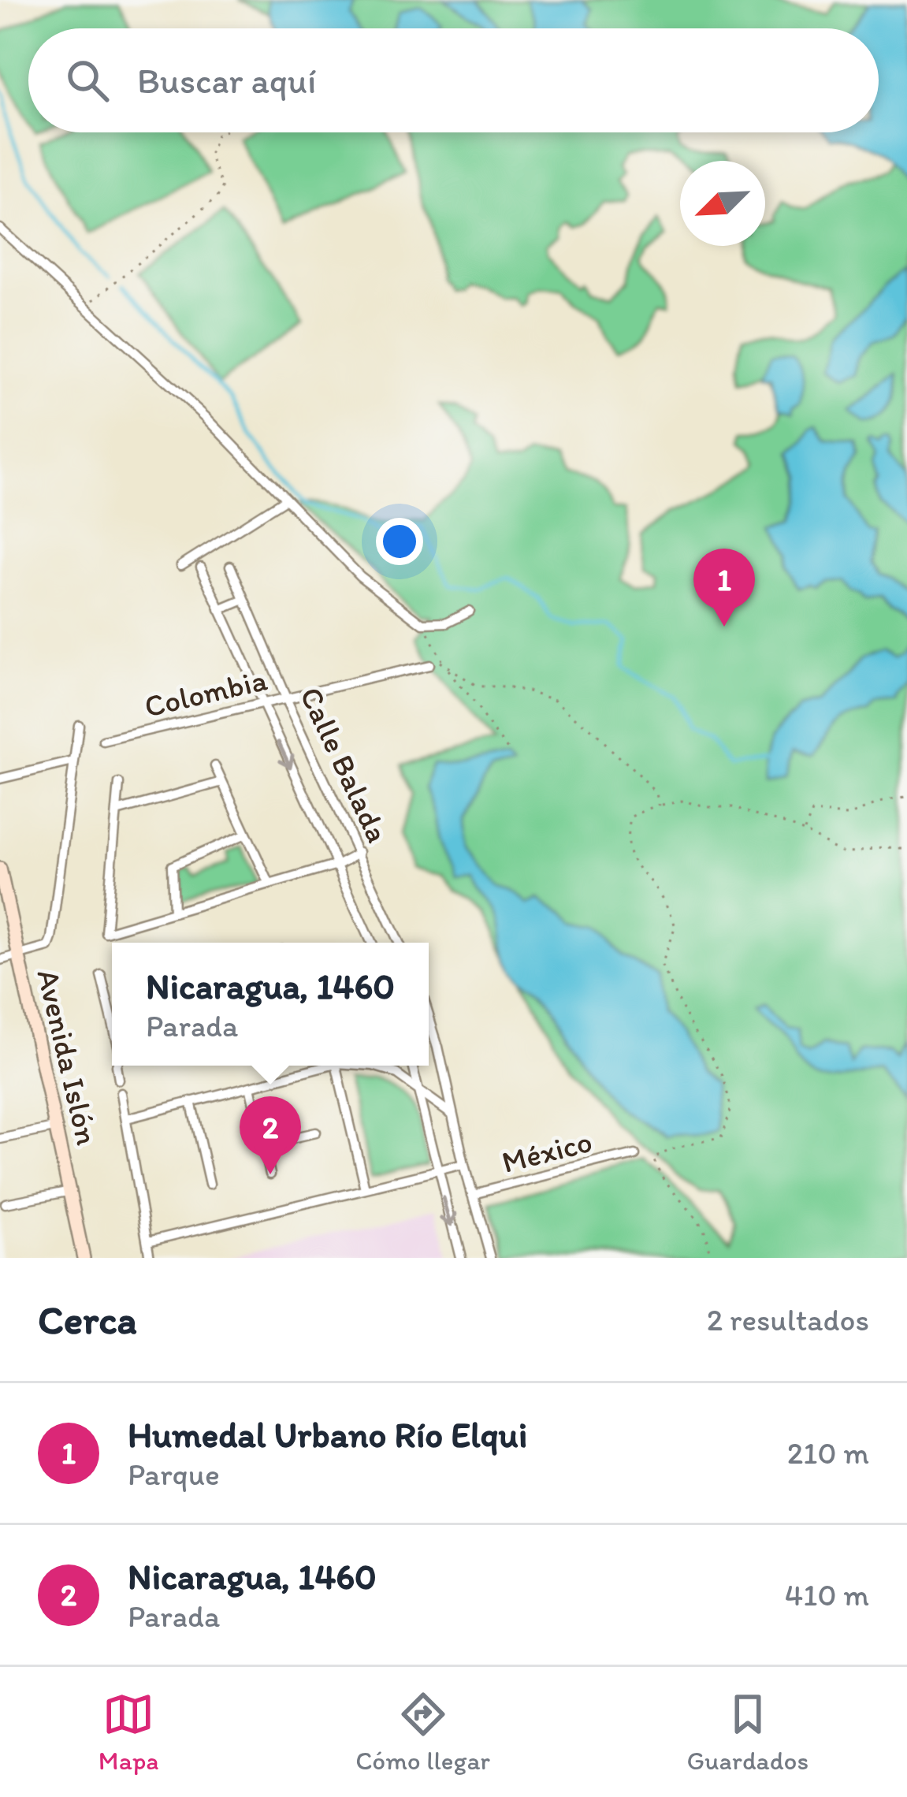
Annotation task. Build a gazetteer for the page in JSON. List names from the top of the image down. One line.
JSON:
{"streets":{"main road":["Avenida Islón"],"street":["Colombia","Calle Balada","México"]},"crossings":[["Colombia","Calle Balada"]],"north":"bottom left","page":{"search":"Buscar aquí","pins":["1","2"],"popup":["Nicaragua, 1460","Parada"],"heading":["Cerca","2 resultados"],"list":[{"mark":"1","name":"Humedal Urbano Río Elqui","note":"Parque","value":"210 m"},{"mark":"2","name":"Nicaragua, 1460","note":"Parada","value":"410 m"}],"nav":["Mapa","Cómo llegar","Guardados"]}}
